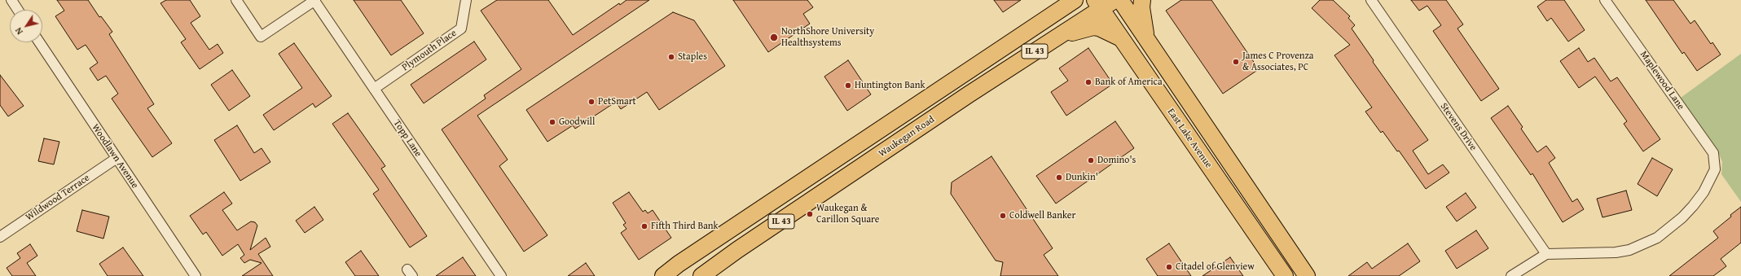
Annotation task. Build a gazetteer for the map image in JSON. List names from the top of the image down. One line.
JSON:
{"streets":{"main road":["IL 43","Waukegan Road","East Lake Avenue"],"street":["Plymouth Place","Maplewood Lane","Stevens Drive","Topp Lane","Woodlawn Avenue","Wildwood Terrace"]},"crossings":[["Plymouth Place","Topp Lane"],["Maplewood Lane","Stevens Drive"],["Waukegan Road","East Lake Avenue"],["Woodlawn Avenue","Wildwood Terrace"]],"places":["NorthShore University Healthsystems","Staples","James C Provenza & Associates, PC","Bank of America","Huntington Bank","PetSmart","Goodwill","Domino's","Dunkin'","Waukegan & Carillon Square","Coldwell Banker","Fifth Third Bank","Citadel of Glenview"],"north":"bottom left"}
